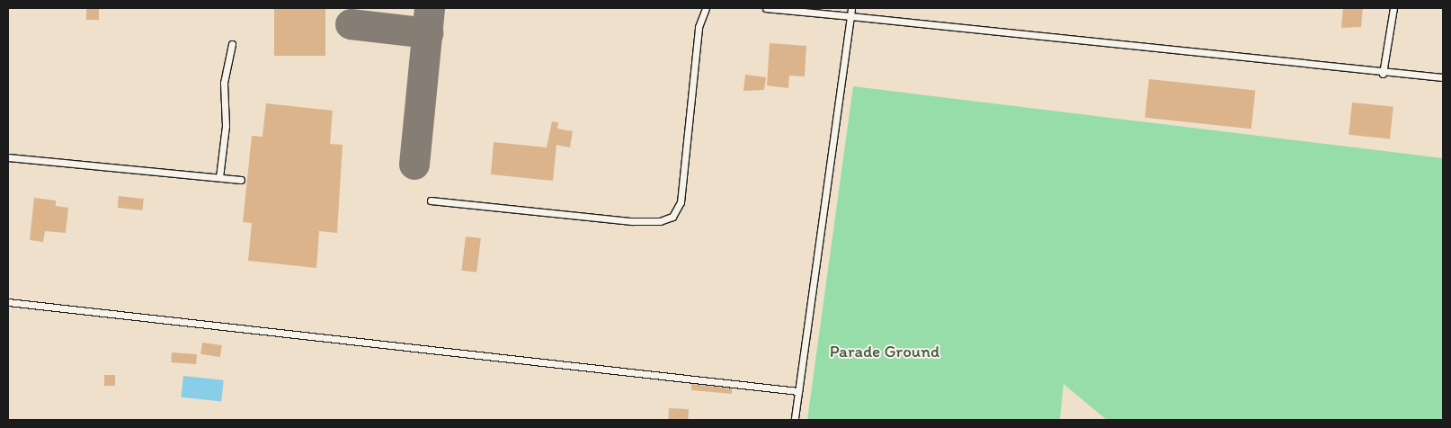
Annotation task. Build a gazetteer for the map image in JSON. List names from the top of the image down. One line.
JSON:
{"parks":["Parade Ground"]}
